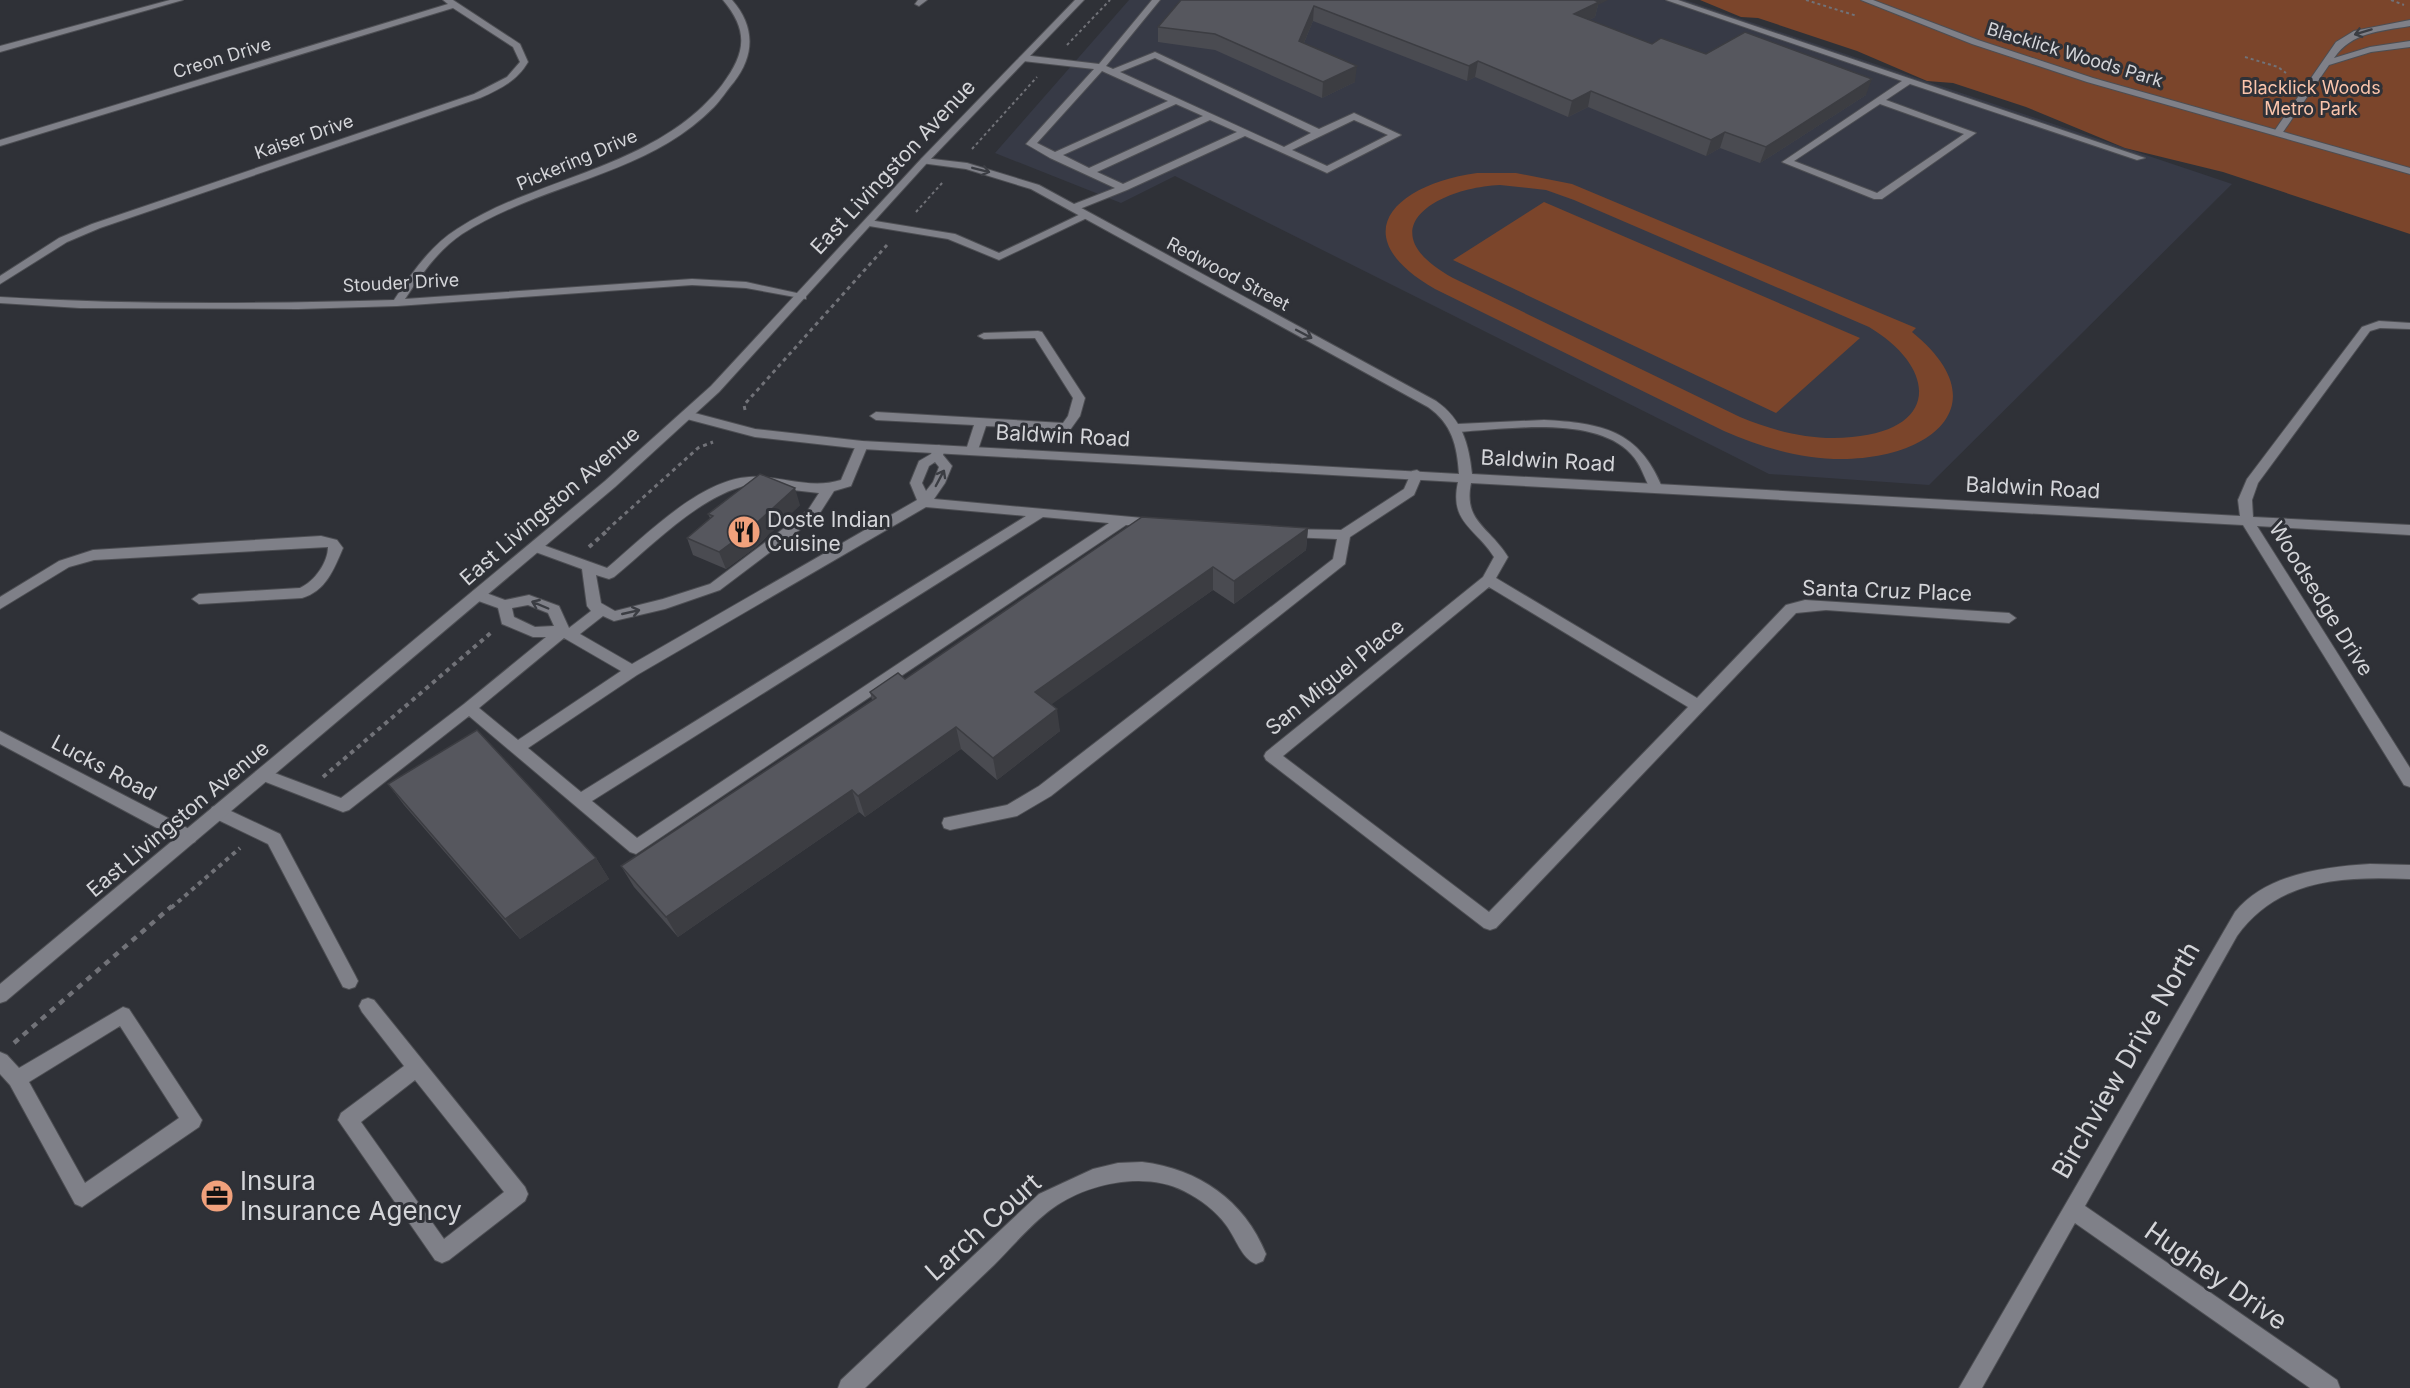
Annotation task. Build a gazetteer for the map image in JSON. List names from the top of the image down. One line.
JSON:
{"streets":{"street":["Blacklick Woods Park","Creon Drive","Kaiser Drive","Pickering Drive","East Livingston Avenue","Redwood Street","Stouder Drive","Baldwin Road","Santa Cruz Place","Woodsedge Drive","San Miguel Place","Lucks Road","Birchview Drive North","Larch Court","Hughey Drive"]},"crossings":[["Creon Drive","Kaiser Drive"],["Pickering Drive","Stouder Drive"],["East Livingston Avenue","Redwood Street"],["East Livingston Avenue","Stouder Drive"],["East Livingston Avenue","Baldwin Road"],["East Livingston Avenue","Lucks Road"],["Baldwin Road","Woodsedge Drive"],["Baldwin Road","San Miguel Place"],["Santa Cruz Place","San Miguel Place"],["Birchview Drive North","Hughey Drive"]],"one_way":["Redwood Street"],"parks":["Blacklick Woods Metro Park"],"places":{"restaurant":["Doste Indian Cuisine"],"office":["Insura Insurance Agency"]}}
